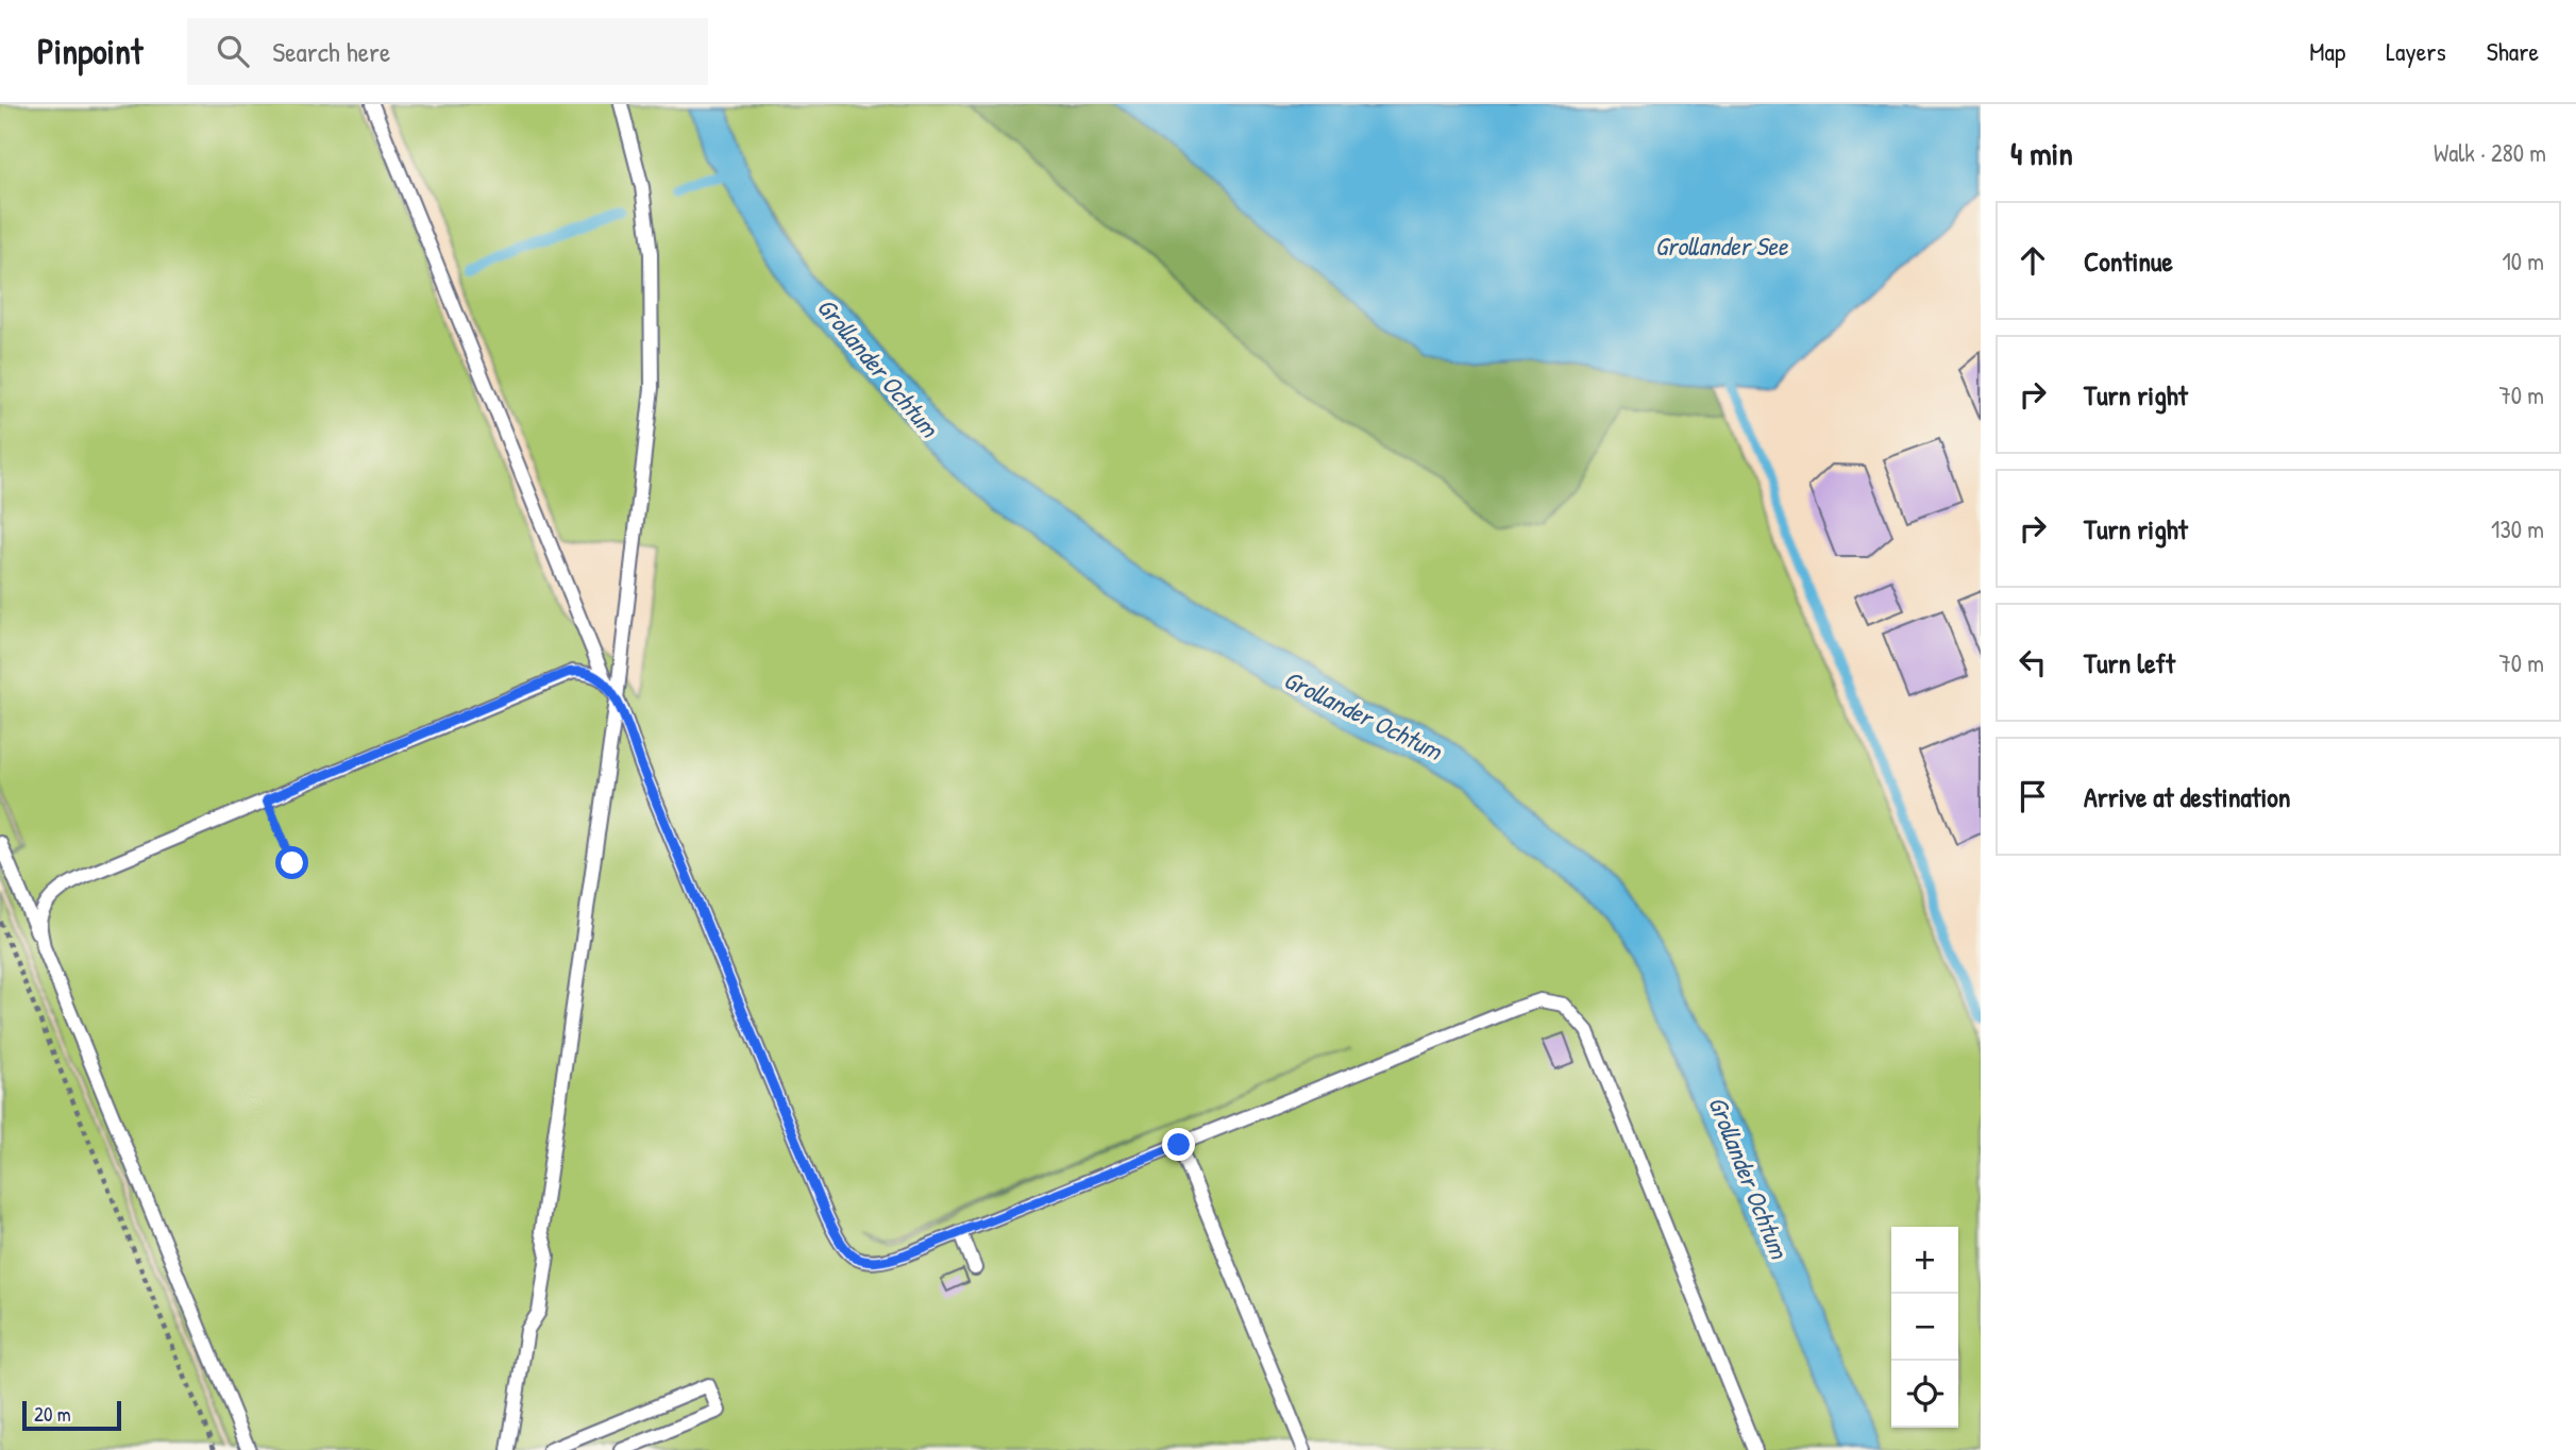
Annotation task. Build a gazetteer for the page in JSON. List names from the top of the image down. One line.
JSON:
{"water":["Grollander See","Grollander Ochtum"],"scale_bar":"20 m","page":{"header":"Pinpoint","search":"Search here","nav":["Map","Layers","Share"],"heading":["4 min","Walk · 280 m"],"list":[["Continue","10 m"],["Turn right","70 m"],["Turn right","130 m"],["Turn left","70 m"],"Arrive at destination"],"map_buttons":["+","−"],"scale":"20 m"}}
